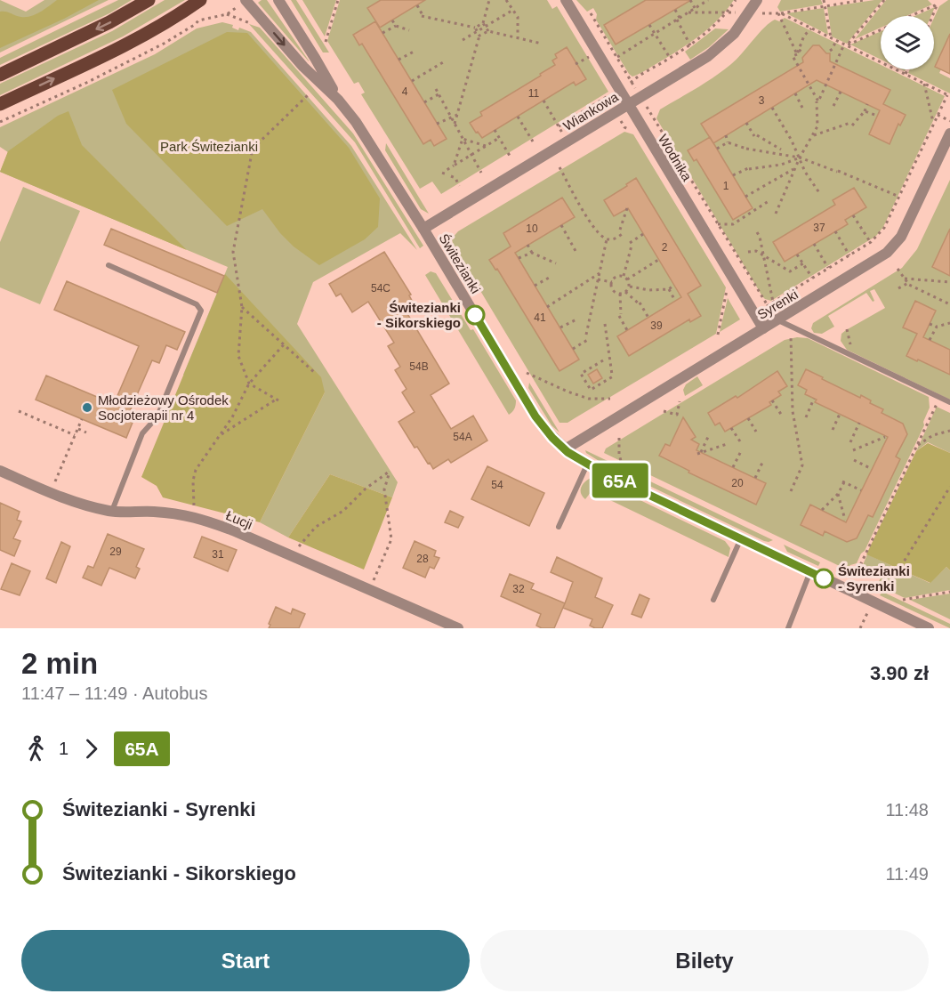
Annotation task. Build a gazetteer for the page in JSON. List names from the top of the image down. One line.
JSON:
{"streets":{"street":["Wiankowa","Wodnika","Świtezianki","Syrenki","Łucji"]},"crossings":[["Wiankowa","Wodnika"],["Wiankowa","Świtezianki"],["Wodnika","Syrenki"],["Świtezianki","Syrenki"]],"parks":["Park Świtezianki"],"places":["Świtezianki - Sikorskiego","Młodzieżowy Ośrodek Socjoterapii nr 4","Świtezianki - Syrenki"],"lines":["bus line 65A"],"house_numbers":["4","11","3","1","37","10","2","54C","41","39","54B","54A","20","54","29","31","28","32"],"page":{"on_map":"65A","heading":["2 min","11:47 – 11:49 · Autobus","3.90 zł"],"legs":["1","65A"],"list":[{"name":"Świtezianki - Syrenki","value":"11:48"},{"name":"Świtezianki - Sikorskiego","value":"11:49"}],"buttons":["Start","Bilety"]}}
